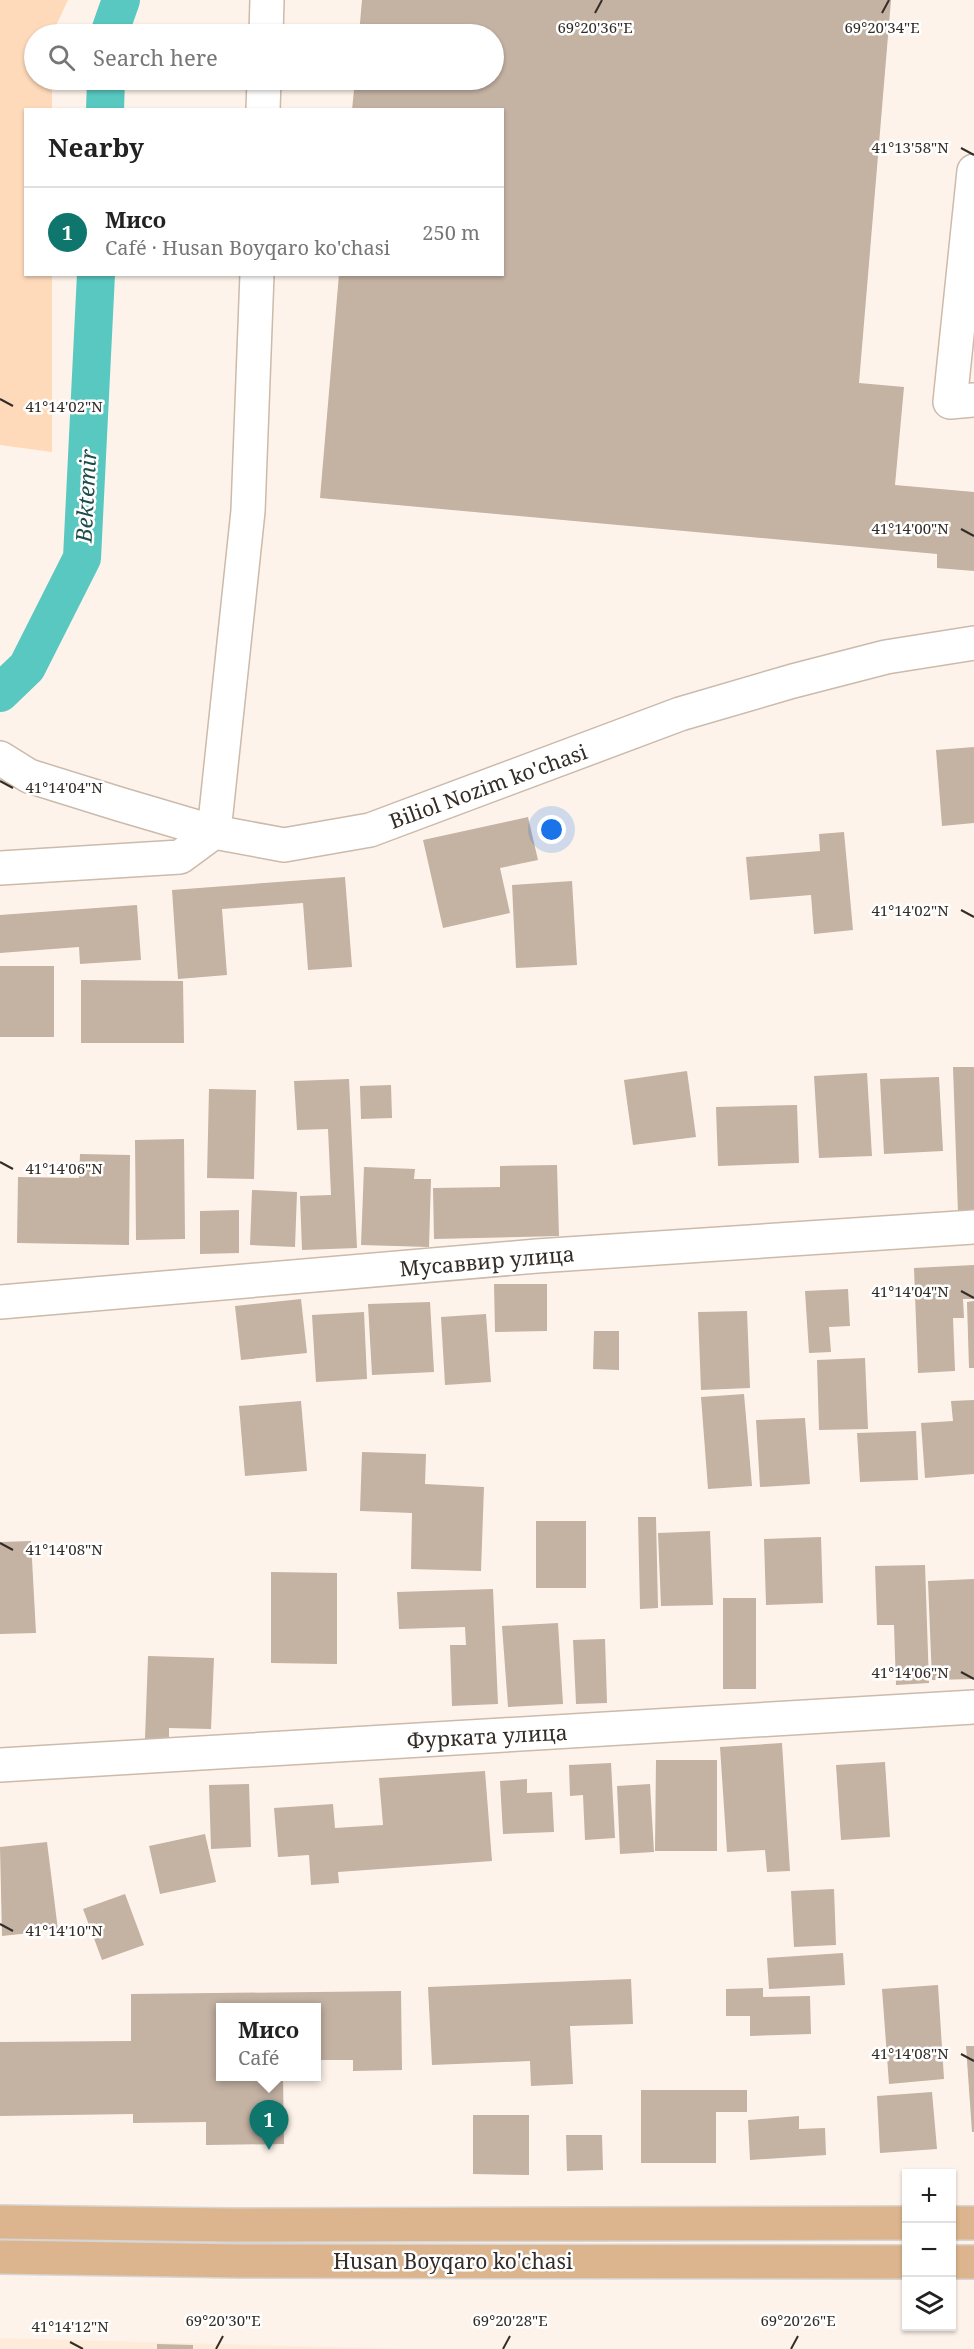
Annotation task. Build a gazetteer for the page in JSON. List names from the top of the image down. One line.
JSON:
{"streets":{"main road":["Husan Boyqaro ko'chasi"],"street":["Biliol Nozim ko'chasi","Мусаввир улица","Фурката улица"]},"water":["Bektemir"],"page":{"search":"Search here","heading":"Nearby","list":[{"mark":"1","name":"Мисо","note":"Café · Husan Boyqaro ko'chasi","value":"250 m"}],"popup":["Мисо","Café"],"pins":"1","map_buttons":["+","−"]},"coordinates":["69°20'36\"E","69°20'34\"E","41°13'58\"N","41°14'02\"N","41°14'00\"N","41°14'04\"N","41°14'06\"N","41°14'08\"N","41°14'10\"N","69°20'30\"E","69°20'28\"E","69°20'26\"E","41°14'12\"N"]}
